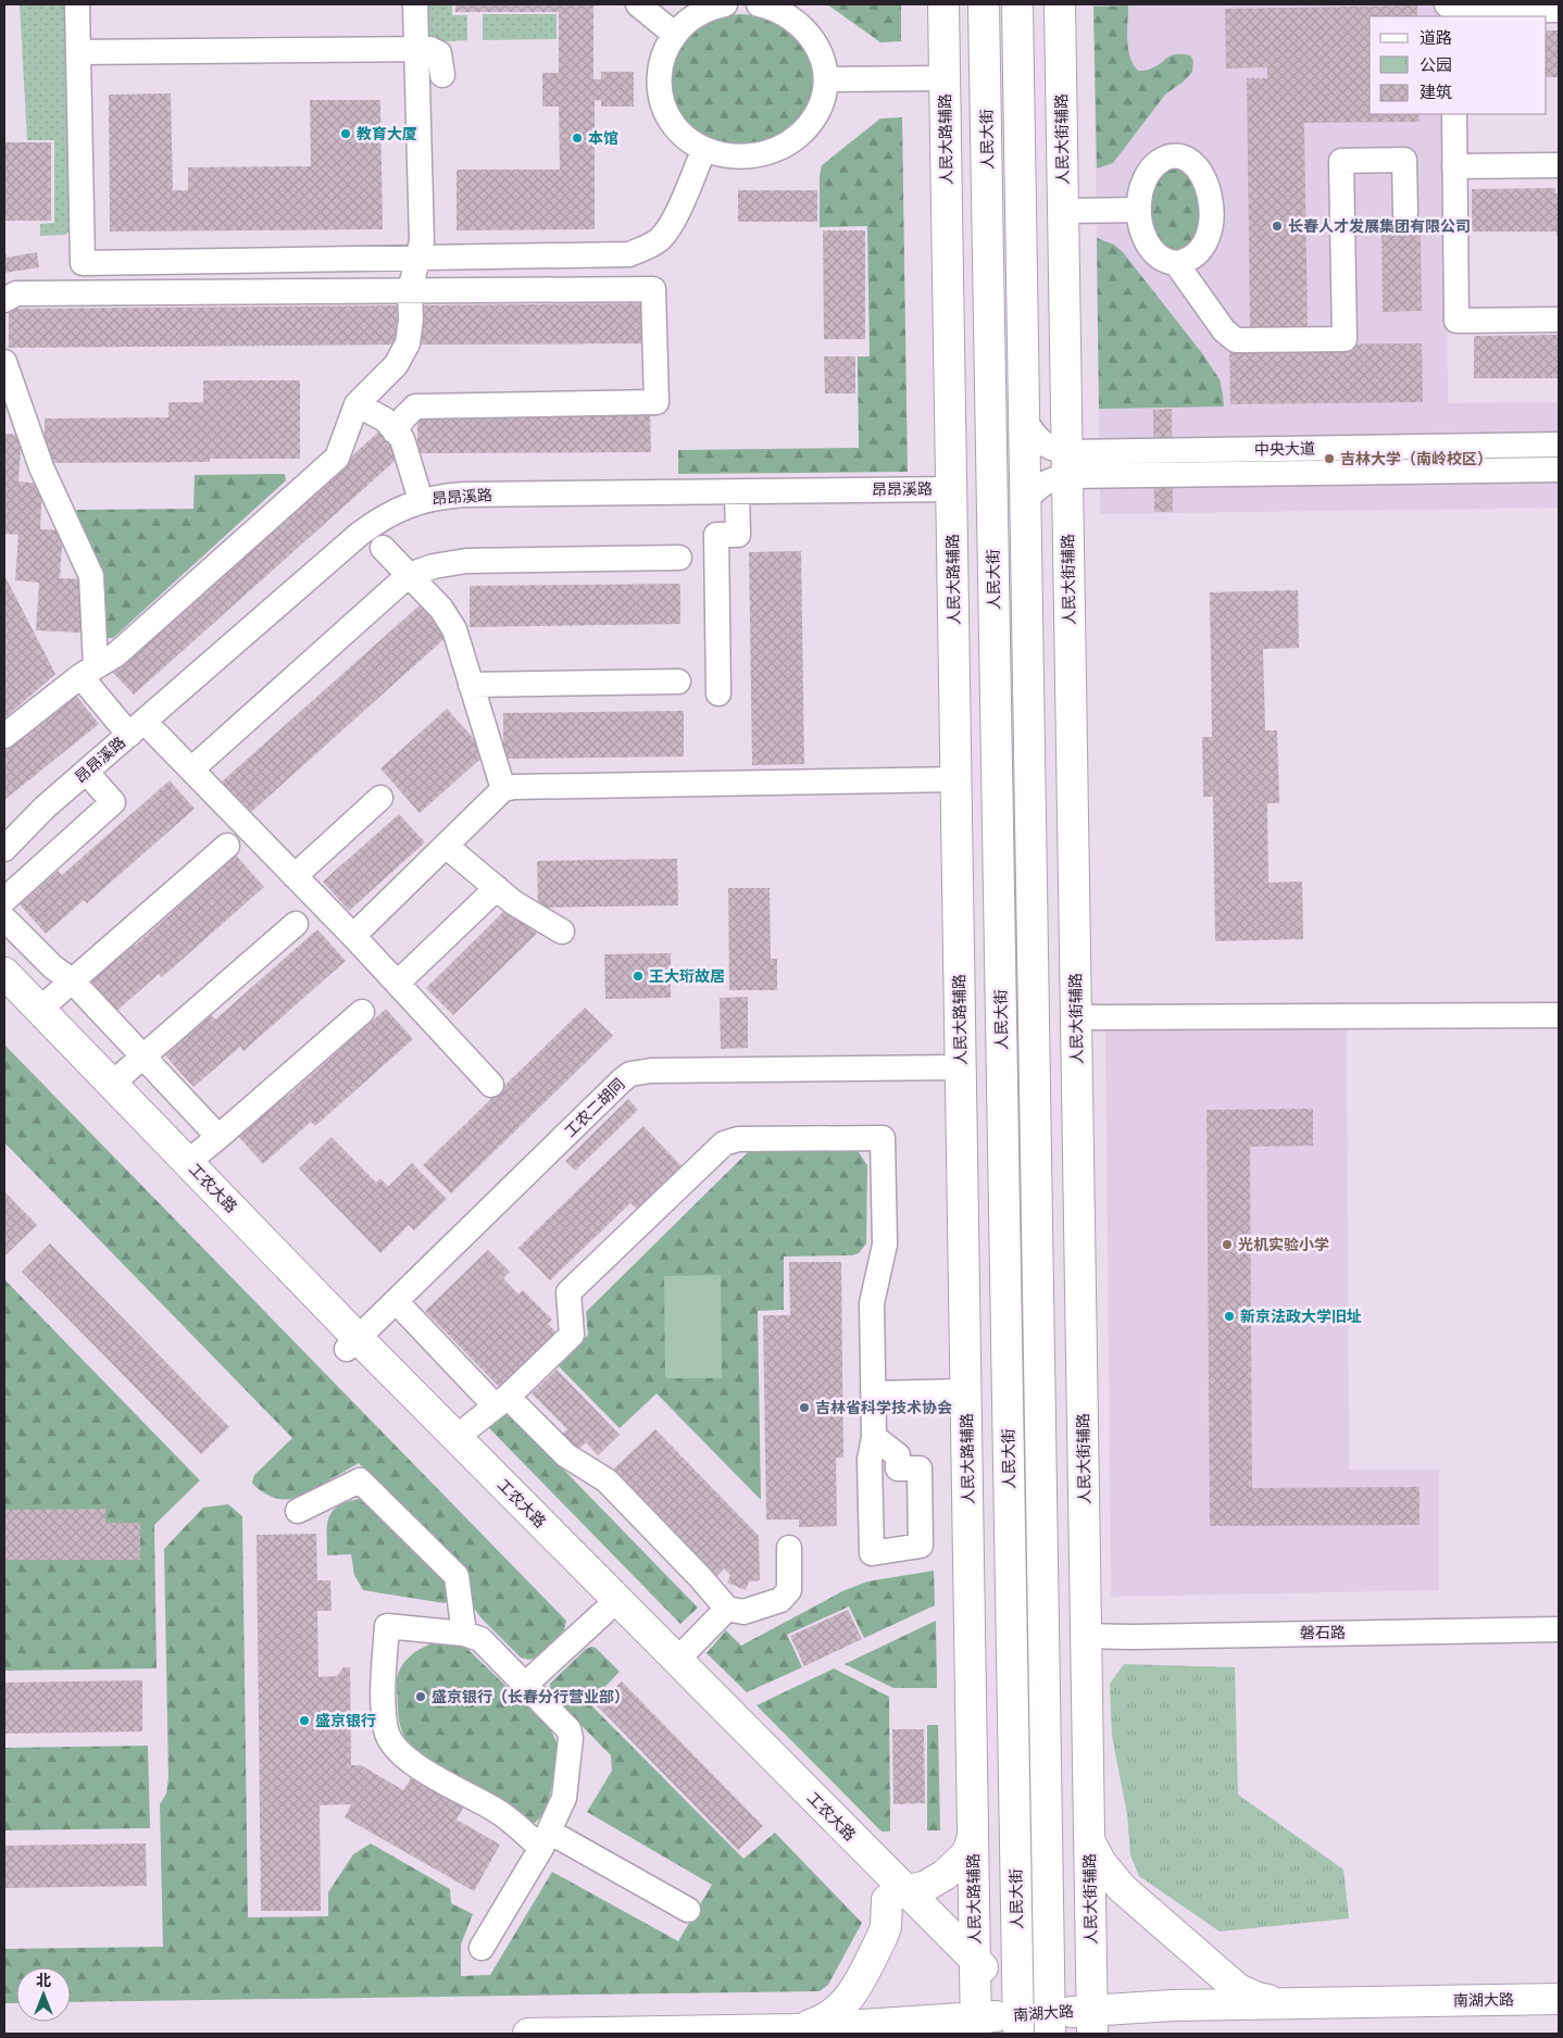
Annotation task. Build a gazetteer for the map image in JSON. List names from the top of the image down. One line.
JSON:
{"streets":{"main road":["人民大路辅路","人民大街","人民大街辅路","工农大路","南湖大路"],"street":["中央大道","昂昂溪路","工农二胡同","磐石路"]},"crossings":[["人民大路辅路","人民大街"],["人民大路辅路","昂昂溪路"],["人民大路辅路","工农二胡同"],["人民大路辅路","工农大路"],["人民大路辅路","南湖大路"],["人民大街","中央大道"],["人民大街","工农大路"],["人民大街","南湖大路"],["人民大街辅路","中央大道"],["人民大街辅路","磐石路"],["人民大街辅路","南湖大路"],["工农二胡同","工农大路"],["工农大路","南湖大路"]],"places":["教育大厦","本馆","长春人才发展集团有限公司","吉林大学（南岭校区）","王大珩故居","光机实验小学","新京法政大学旧址","吉林省科学技术协会","盛京银行（长春分行营业部）","盛京银行"],"legend":["道路","公园","建筑"],"north":"top"}
